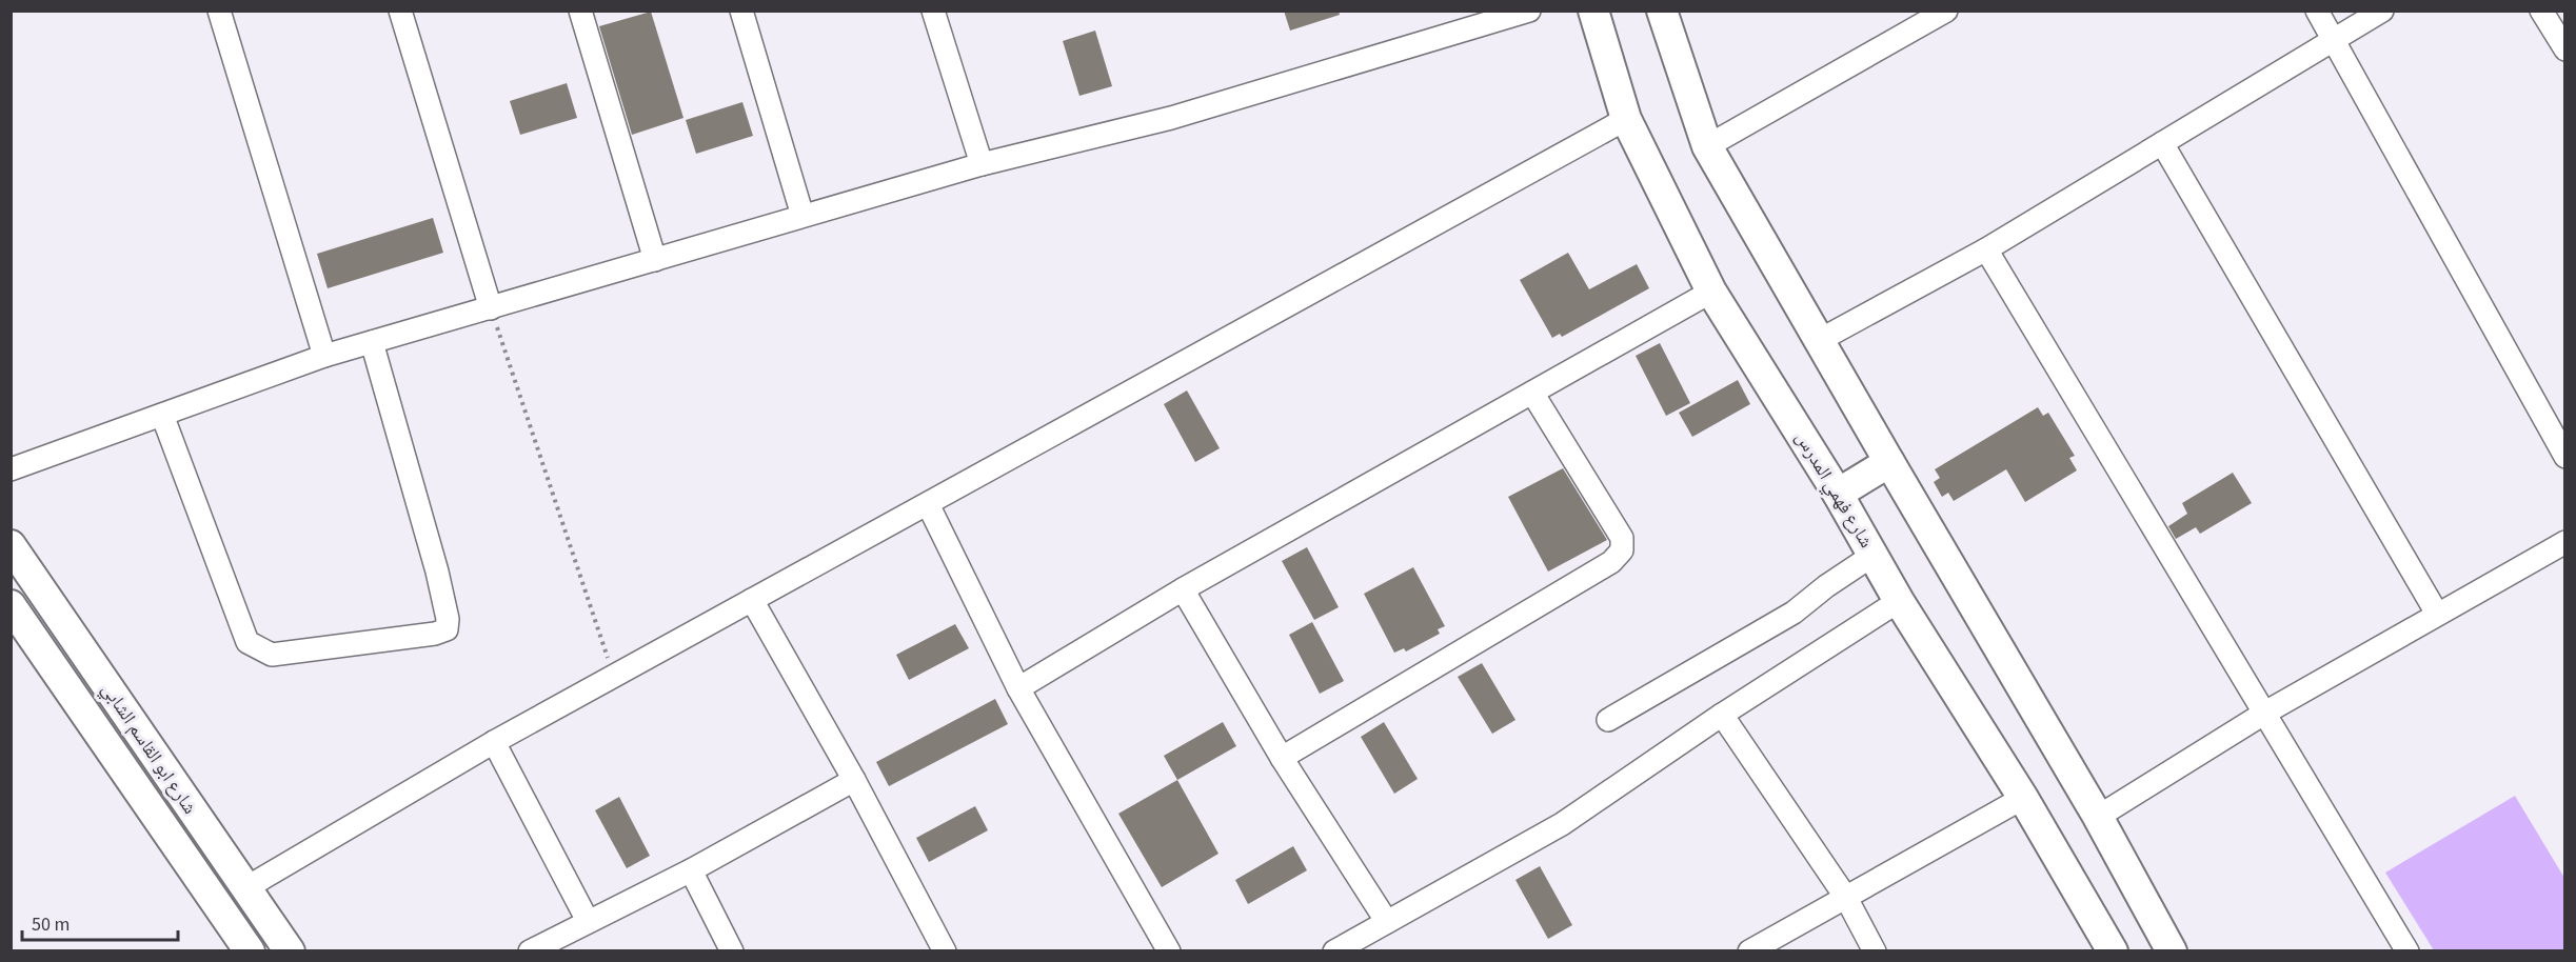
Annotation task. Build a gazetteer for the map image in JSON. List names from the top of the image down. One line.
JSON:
{"streets":{"street":["شارع فهمي المدرس","شارع ابو القاسم الشابي"]},"scale_bar":"50 m"}
